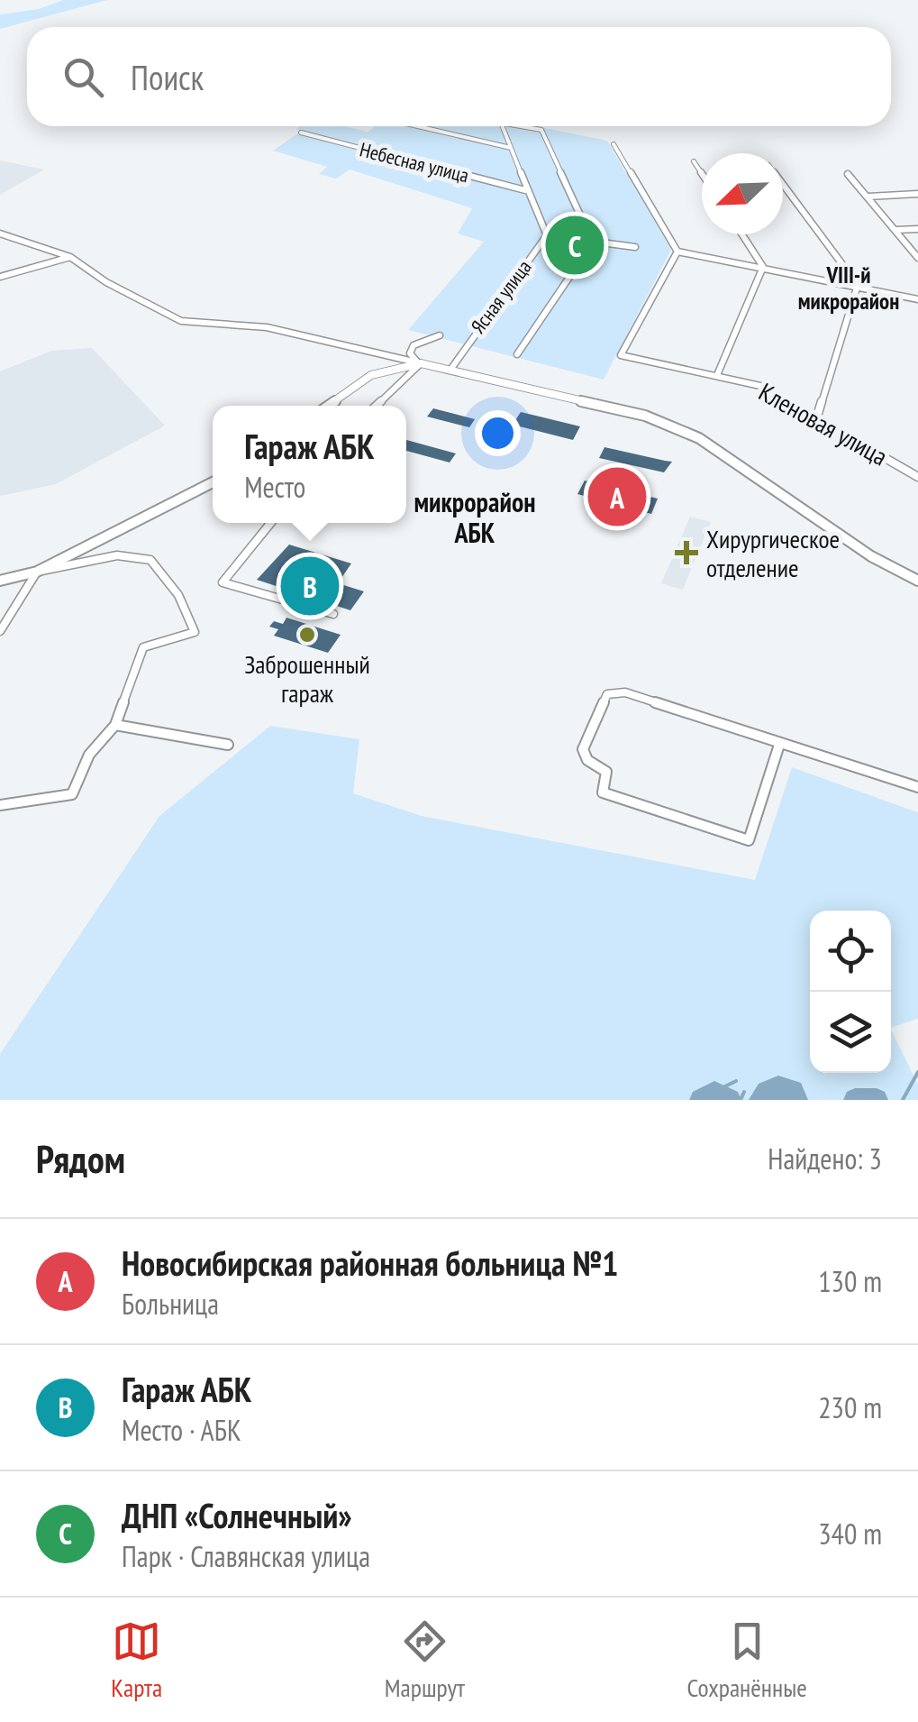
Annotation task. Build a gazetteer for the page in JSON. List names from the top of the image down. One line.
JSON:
{"streets":{"street":["Небесная улица","Ясная улица","Кленовая улица"]},"crossings":[["Небесная улица","Ясная улица"]],"districts":["VIII-й микрорайон","микрорайон АБК"],"places":{"health":["Хирургическое отделение"],"other":["Заброшенный гараж"]},"north":"bottom left","page":{"search":"Поиск","pins":["C","A","B"],"popup":["Гараж АБК","Место"],"heading":["Рядом","Найдено: 3"],"list":[{"mark":"A","name":"Новосибирская районная больница №1","note":"Больница","value":"130 m"},{"mark":"B","name":"Гараж АБК","note":"Место · АБК","value":"230 m"},{"mark":"C","name":"ДНП «Солнечный»","note":"Парк · Славянская улица","value":"340 m"}],"nav":["Карта","Маршрут","Сохранённые"]}}
